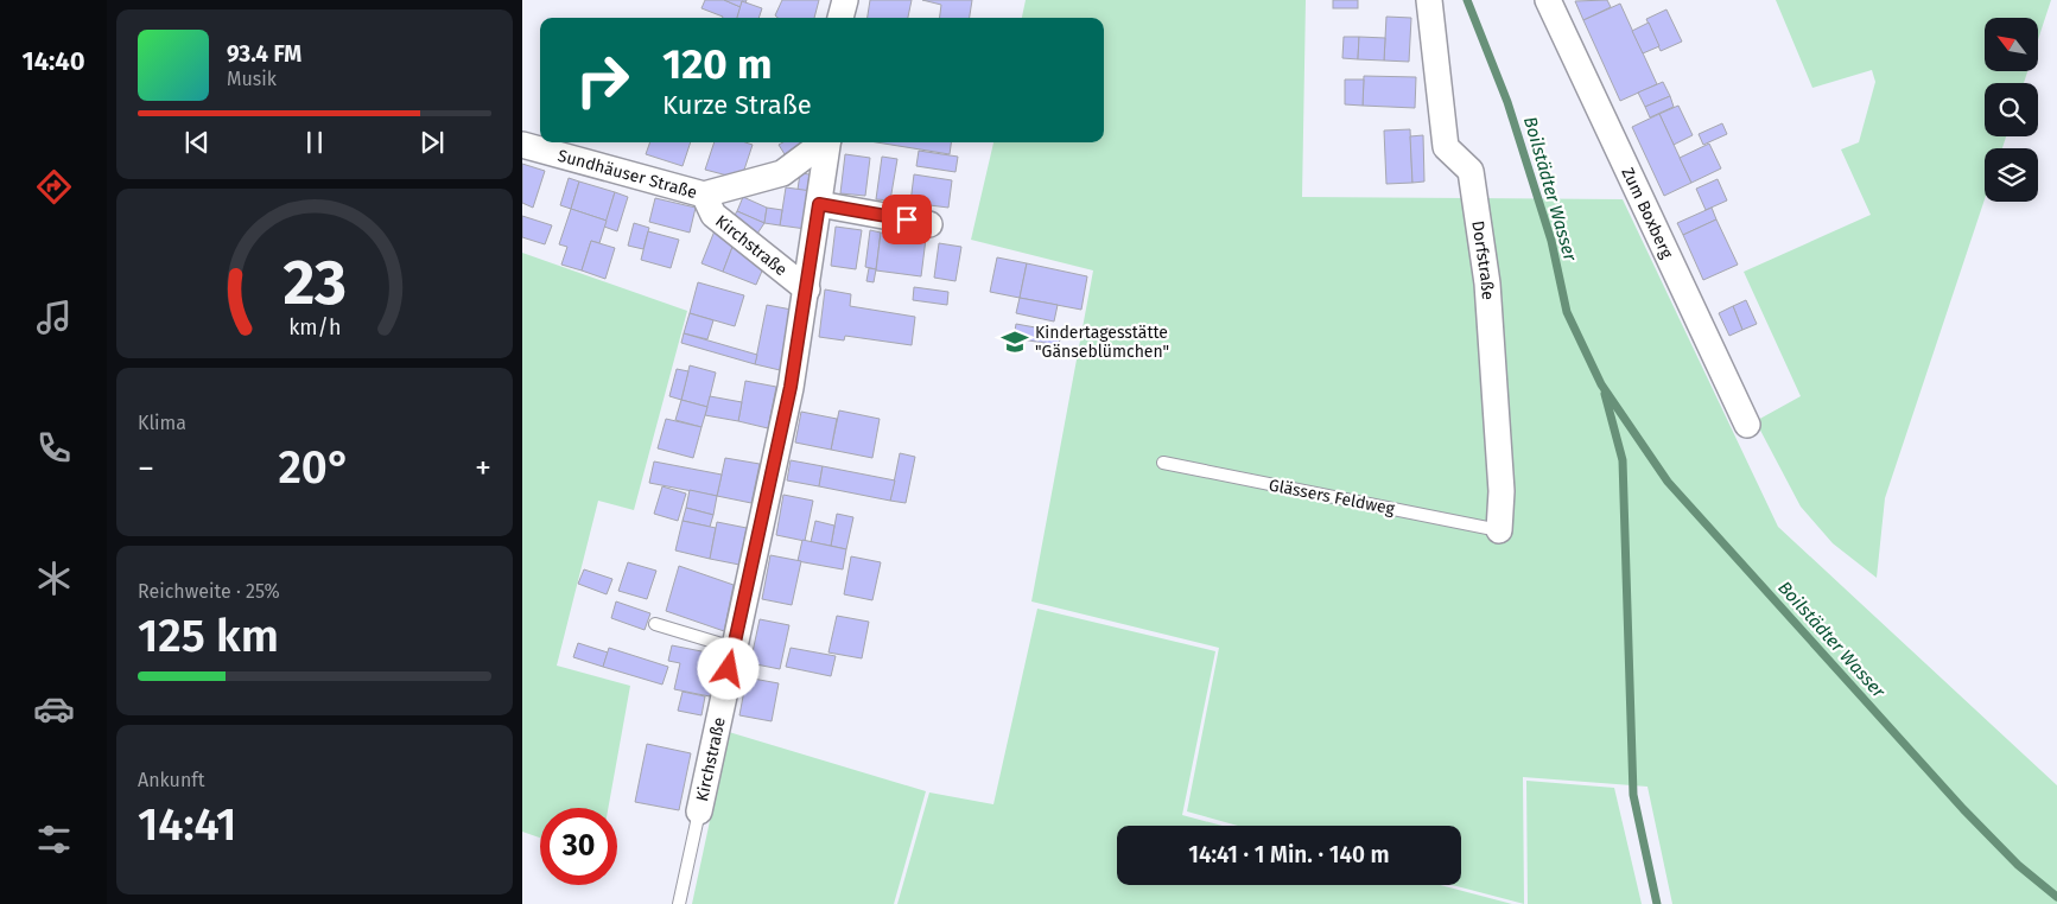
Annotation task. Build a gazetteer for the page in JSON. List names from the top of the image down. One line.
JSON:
{"streets":{"street":["Sundhäuser Straße","Zum Boxberg","Kirchstraße","Dorfstraße"],"lane":["Glässers Feldweg"]},"crossings":[["Sundhäuser Straße","Kirchstraße"],["Dorfstraße","Glässers Feldweg"]],"water":["Boilstädter Wasser"],"places":{"school or university":["Kindertagesstätte \"Gänseblümchen\""]},"north":"top left","page":{"tabs":"14:40","turn":["120 m","Kurze Straße"],"song":["93.4 FM","Musik"],"tile":["Klima",["Reichweite · 25%","125 km"],["Ankunft","14:41"]],"heat":["−","20°","+"],"limit":"30","trip":"14:41 · 1 Min. · 140 m","gauge":["23","km/h"]}}
